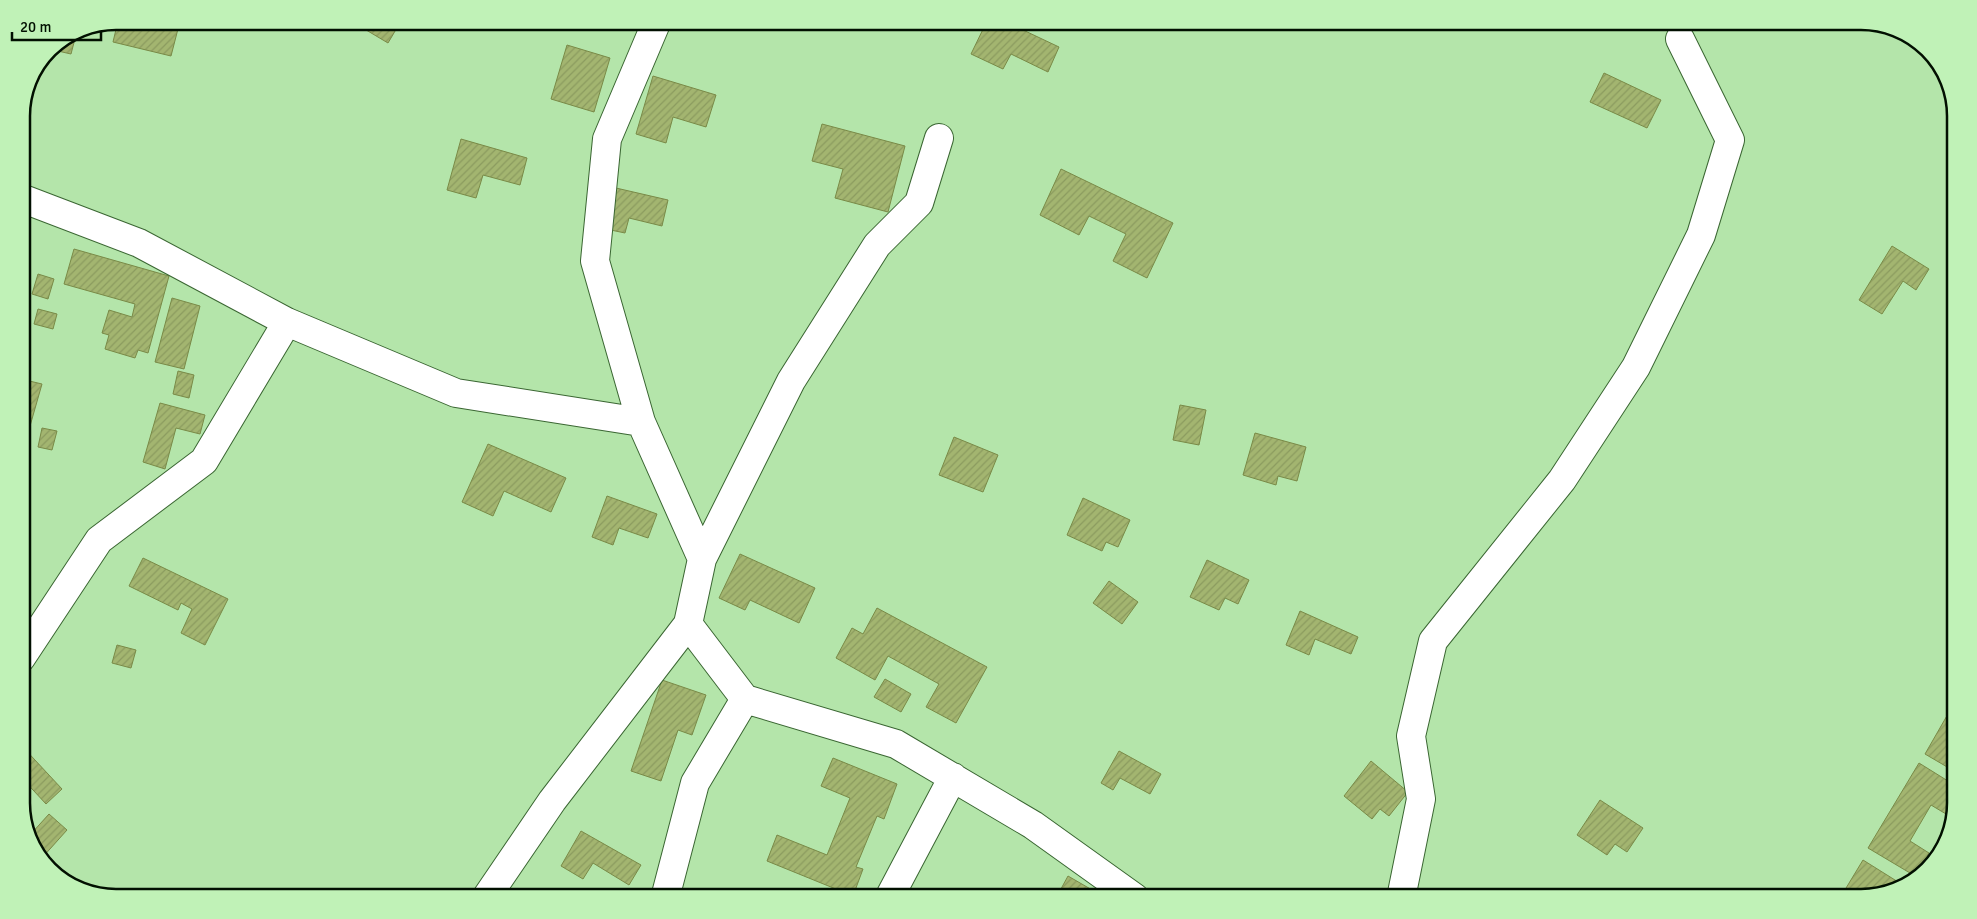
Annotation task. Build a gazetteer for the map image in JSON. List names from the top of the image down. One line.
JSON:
{"scale_bar":"20 m"}
